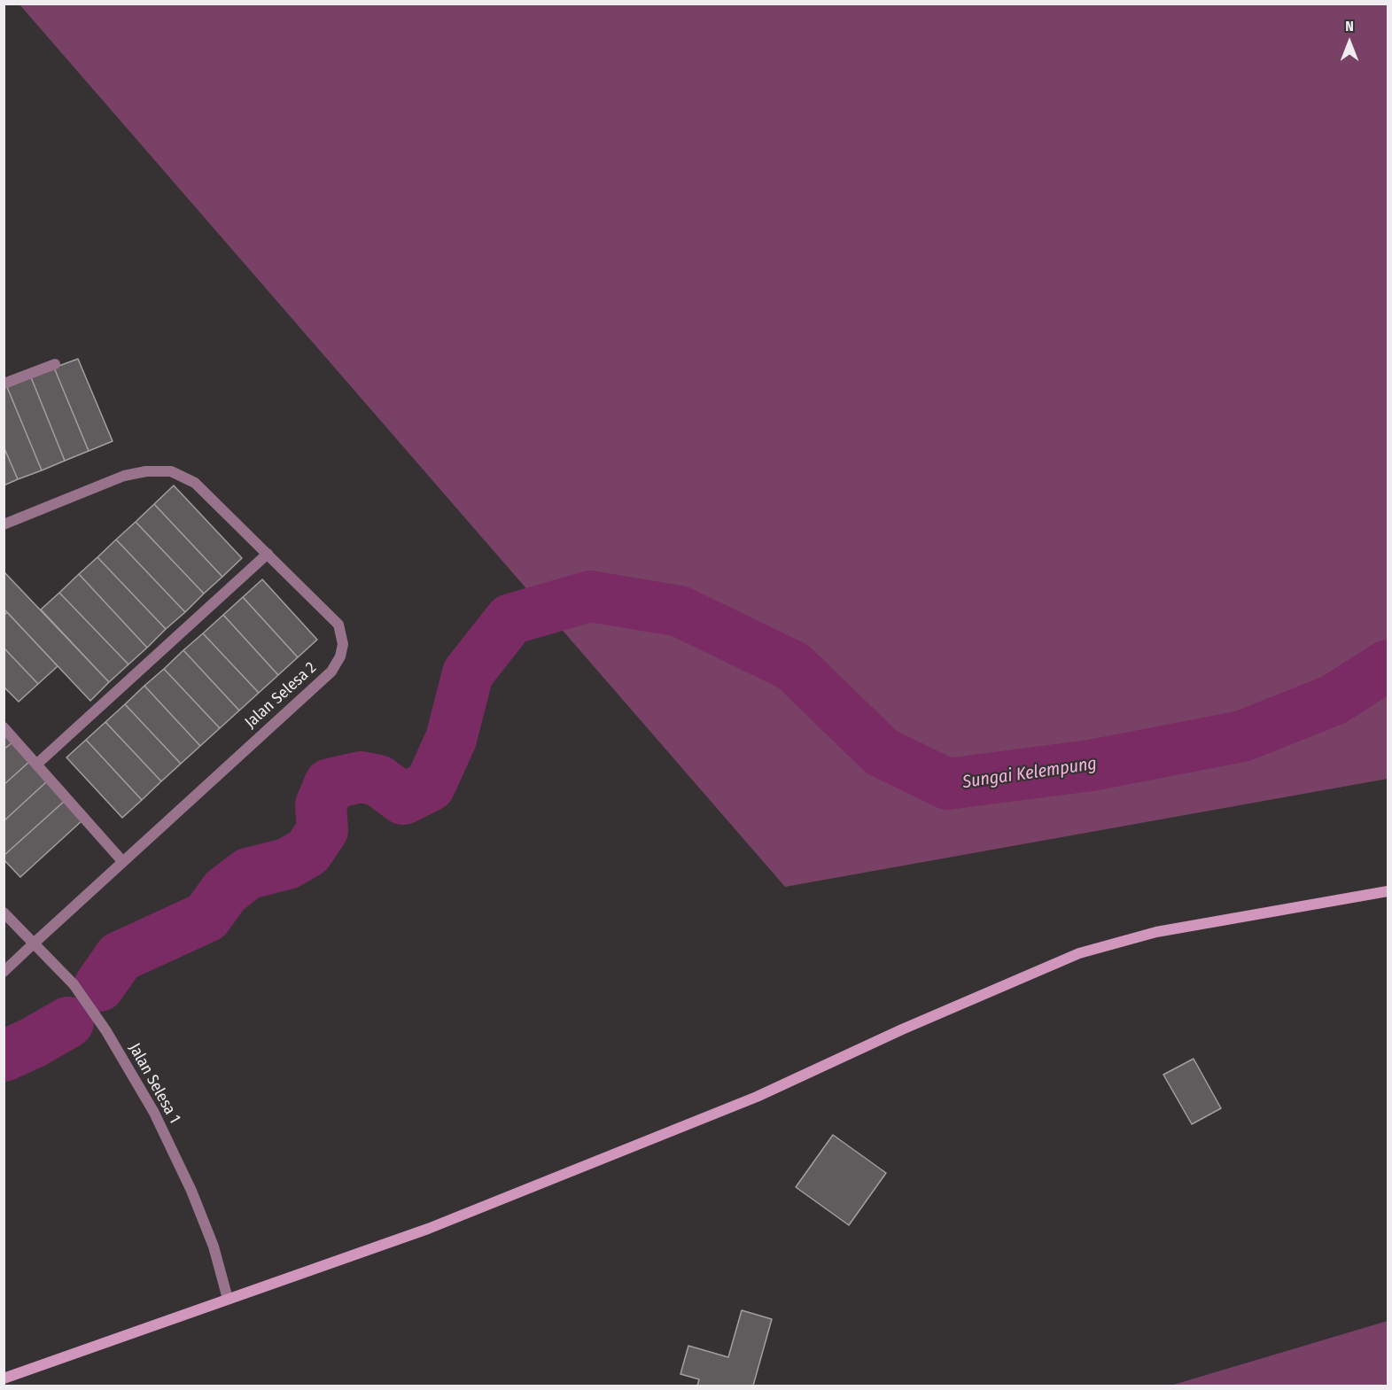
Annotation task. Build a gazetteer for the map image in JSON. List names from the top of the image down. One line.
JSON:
{"streets":{"street":["Jalan Selesa 2","Jalan Selesa 1"]},"crossings":[["Jalan Selesa 2","Jalan Selesa 1"]],"water":["Sungai Kelempung"],"north":"top"}
